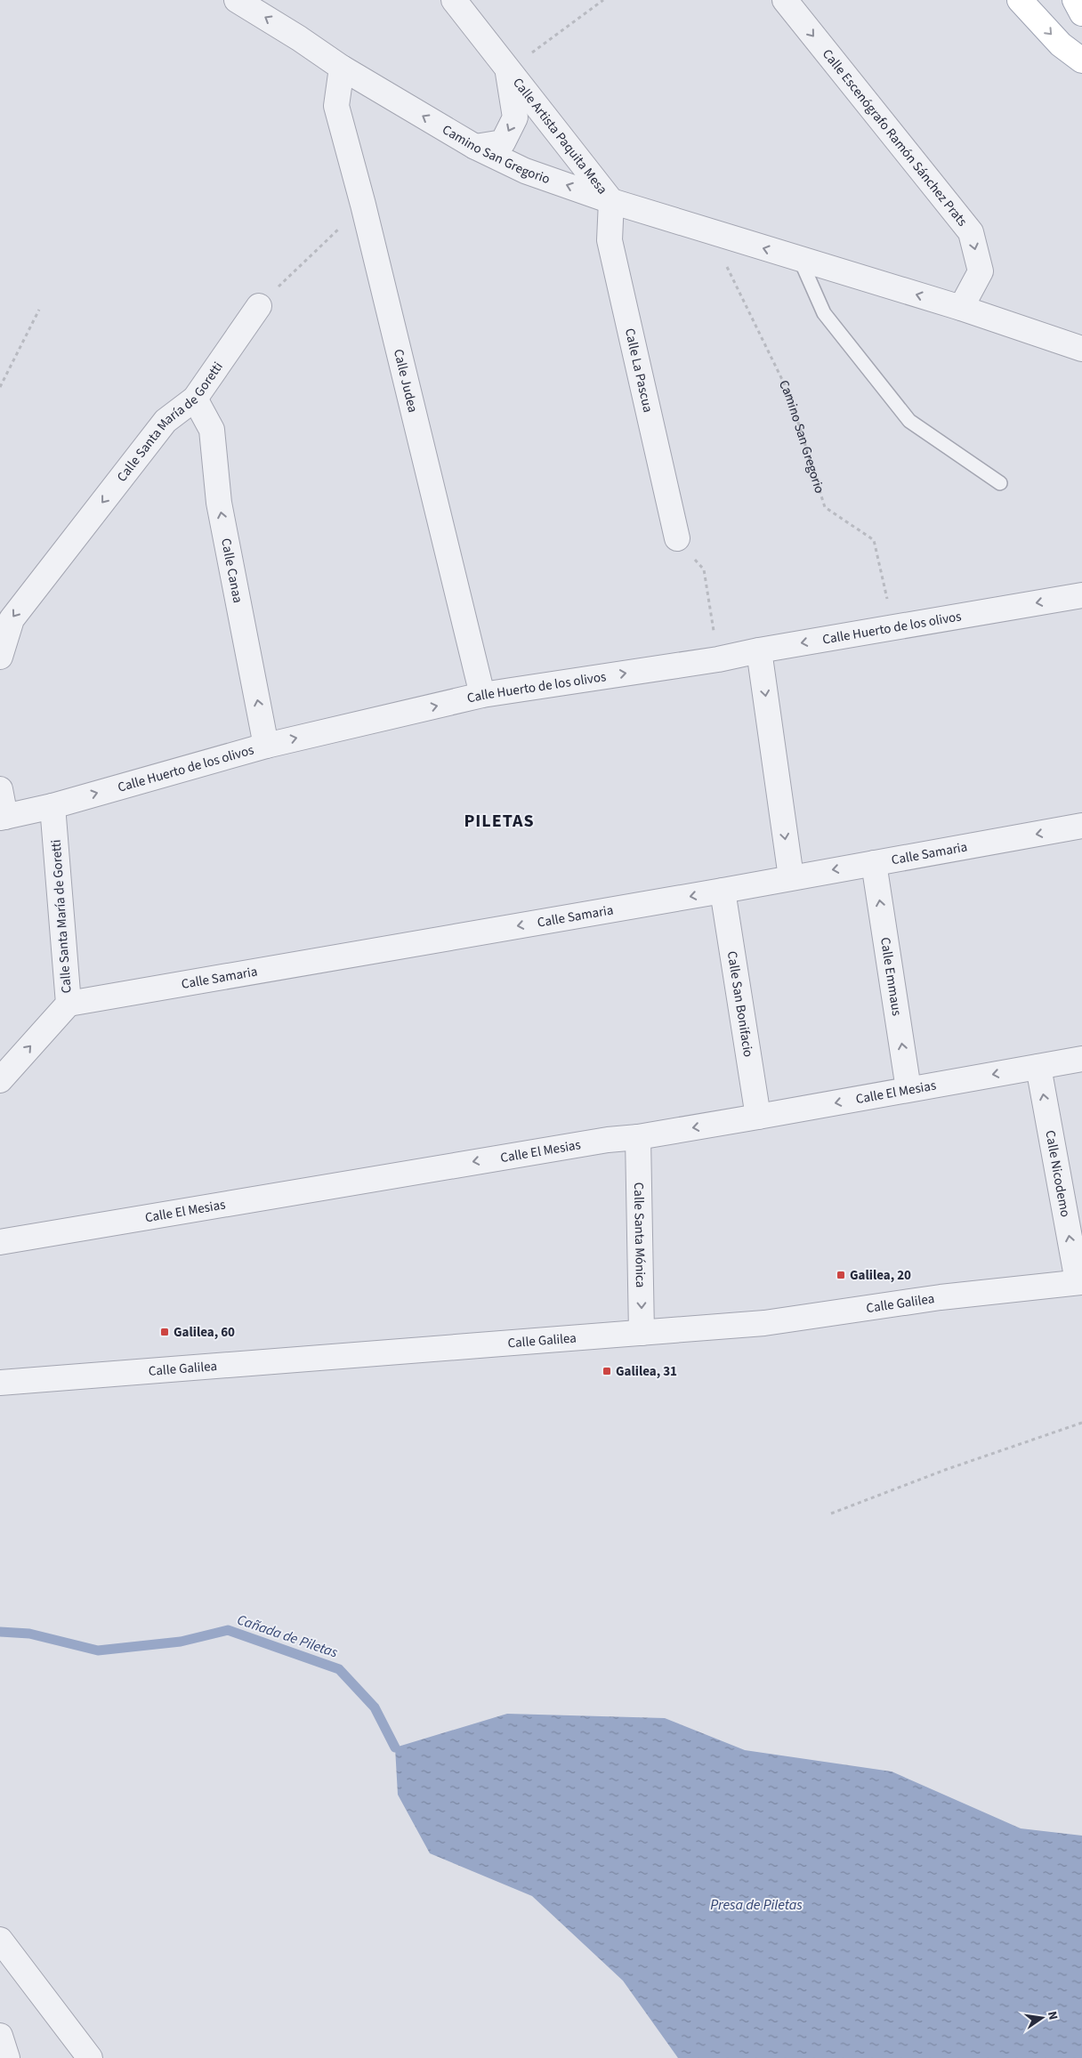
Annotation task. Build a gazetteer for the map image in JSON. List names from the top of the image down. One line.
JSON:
{"streets":{"street":["Calle Artista Paquita Mesa","Calle Escenógrafo Ramón Sánchez Prats","Camino San Gregorio","Calle La Pascua","Calle Judea","Calle Santa María de Goretti","Calle Canaa","Calle Huerto de los olivos","Calle Samaria","Calle Emmaus","Calle San Bonifacio","Calle El Mesias","Calle Nicodemo","Calle Santa Mónica","Calle Galilea"]},"crossings":[["Calle Artista Paquita Mesa","Camino San Gregorio"],["Calle Artista Paquita Mesa","Calle La Pascua"],["Calle Escenógrafo Ramón Sánchez Prats","Camino San Gregorio"],["Camino San Gregorio","Calle La Pascua"],["Camino San Gregorio","Calle Judea"],["Camino San Gregorio","Calle Huerto de los olivos"],["Calle Judea","Calle Huerto de los olivos"],["Calle Santa María de Goretti","Calle Canaa"],["Calle Santa María de Goretti","Calle Huerto de los olivos"],["Calle Santa María de Goretti","Calle Samaria"],["Calle Canaa","Calle Huerto de los olivos"],["Calle Samaria","Calle Emmaus"],["Calle Samaria","Calle San Bonifacio"],["Calle Emmaus","Calle El Mesias"],["Calle San Bonifacio","Calle El Mesias"],["Calle El Mesias","Calle Nicodemo"],["Calle El Mesias","Calle Santa Mónica"],["Calle Nicodemo","Calle Galilea"],["Calle Santa Mónica","Calle Galilea"]],"one_way":["Calle Escenógrafo Ramón Sánchez Prats","Camino San Gregorio","Calle Canaa","Calle Samaria","Calle Emmaus","Calle El Mesias","Calle Nicodemo","Calle Santa Mónica"],"districts":["PILETAS"],"water":["Cañada de Piletas","Presa de Piletas"],"places":{"transit":["Galilea, 20","Galilea, 60","Galilea, 31"]},"north":"right"}
